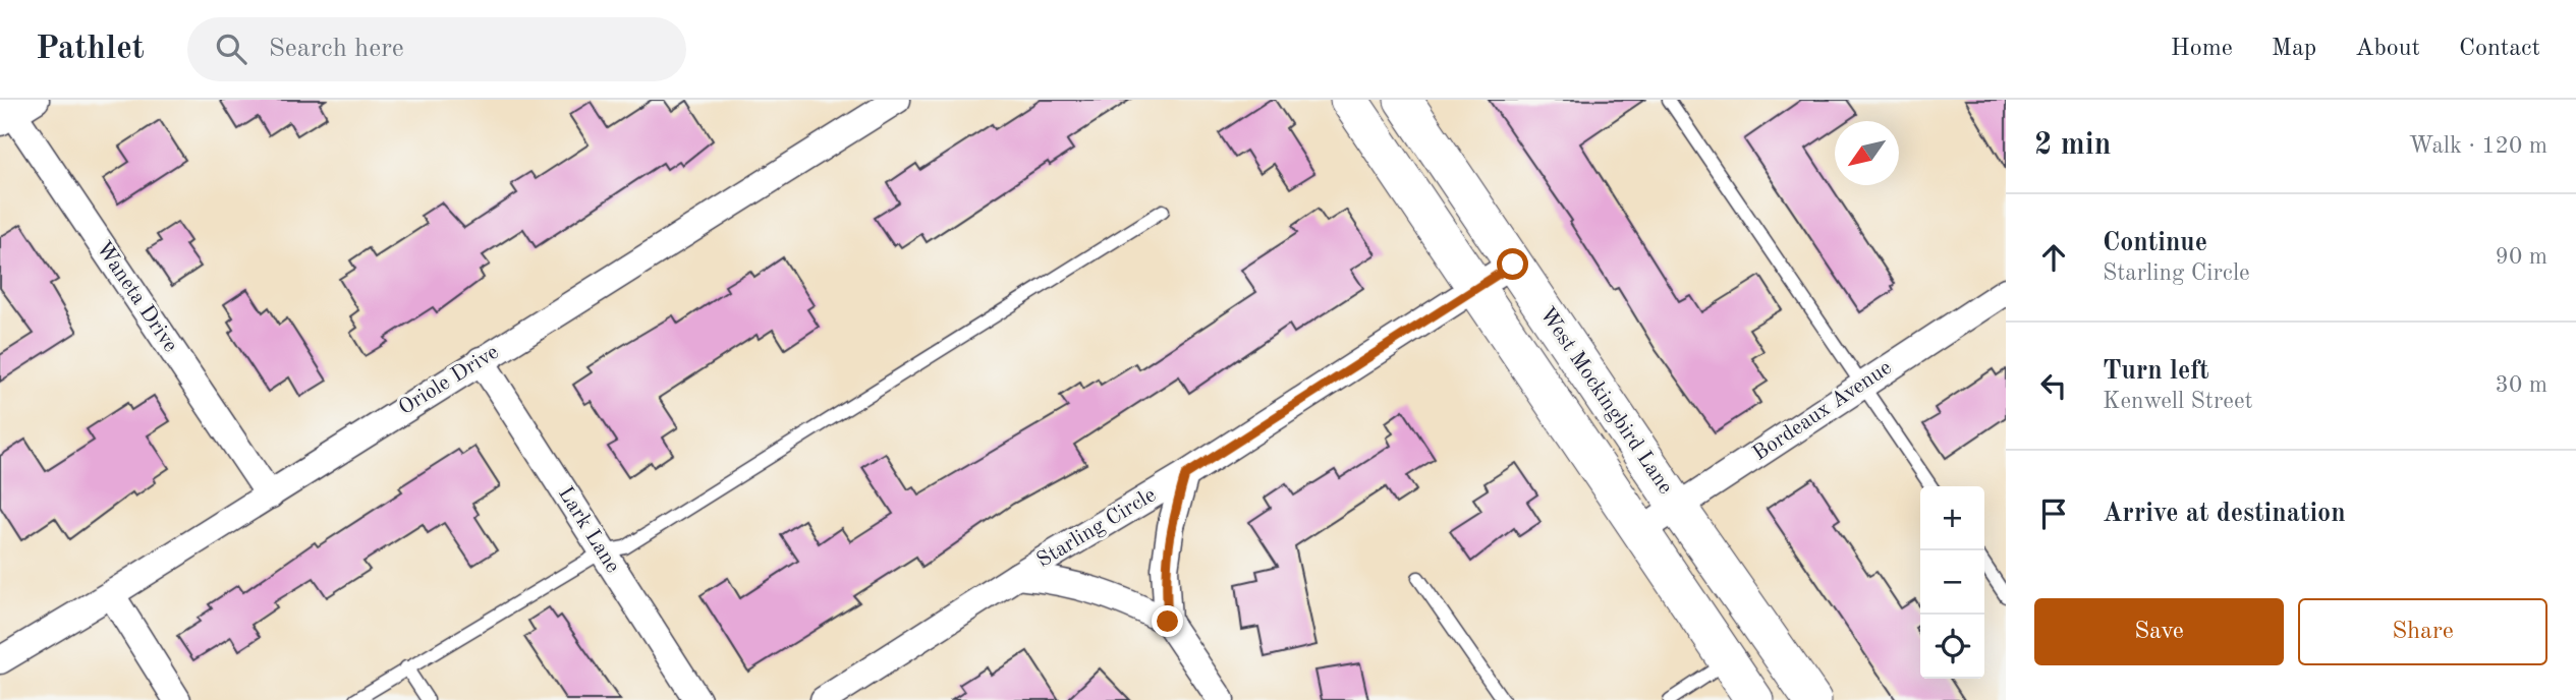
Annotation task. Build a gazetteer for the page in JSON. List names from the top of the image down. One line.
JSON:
{"streets":{"main road":["West Mockingbird Lane"],"street":["Waneta Drive","Oriole Drive","Bordeaux Avenue","Starling Circle","Lark Lane"]},"crossings":[["Waneta Drive","Oriole Drive"],["Oriole Drive","Lark Lane"],["West Mockingbird Lane","Bordeaux Avenue"],["West Mockingbird Lane","Starling Circle"]],"north":"bottom left","page":{"header":"Pathlet","search":"Search here","nav":["Home","Map","About","Contact"],"heading":["2 min","Walk · 120 m"],"list":[["Continue","Starling Circle","90 m"],["Turn left","Kenwell Street","30 m"],"Arrive at destination"],"map_buttons":["+","−"],"buttons":["Save","Share"]}}
